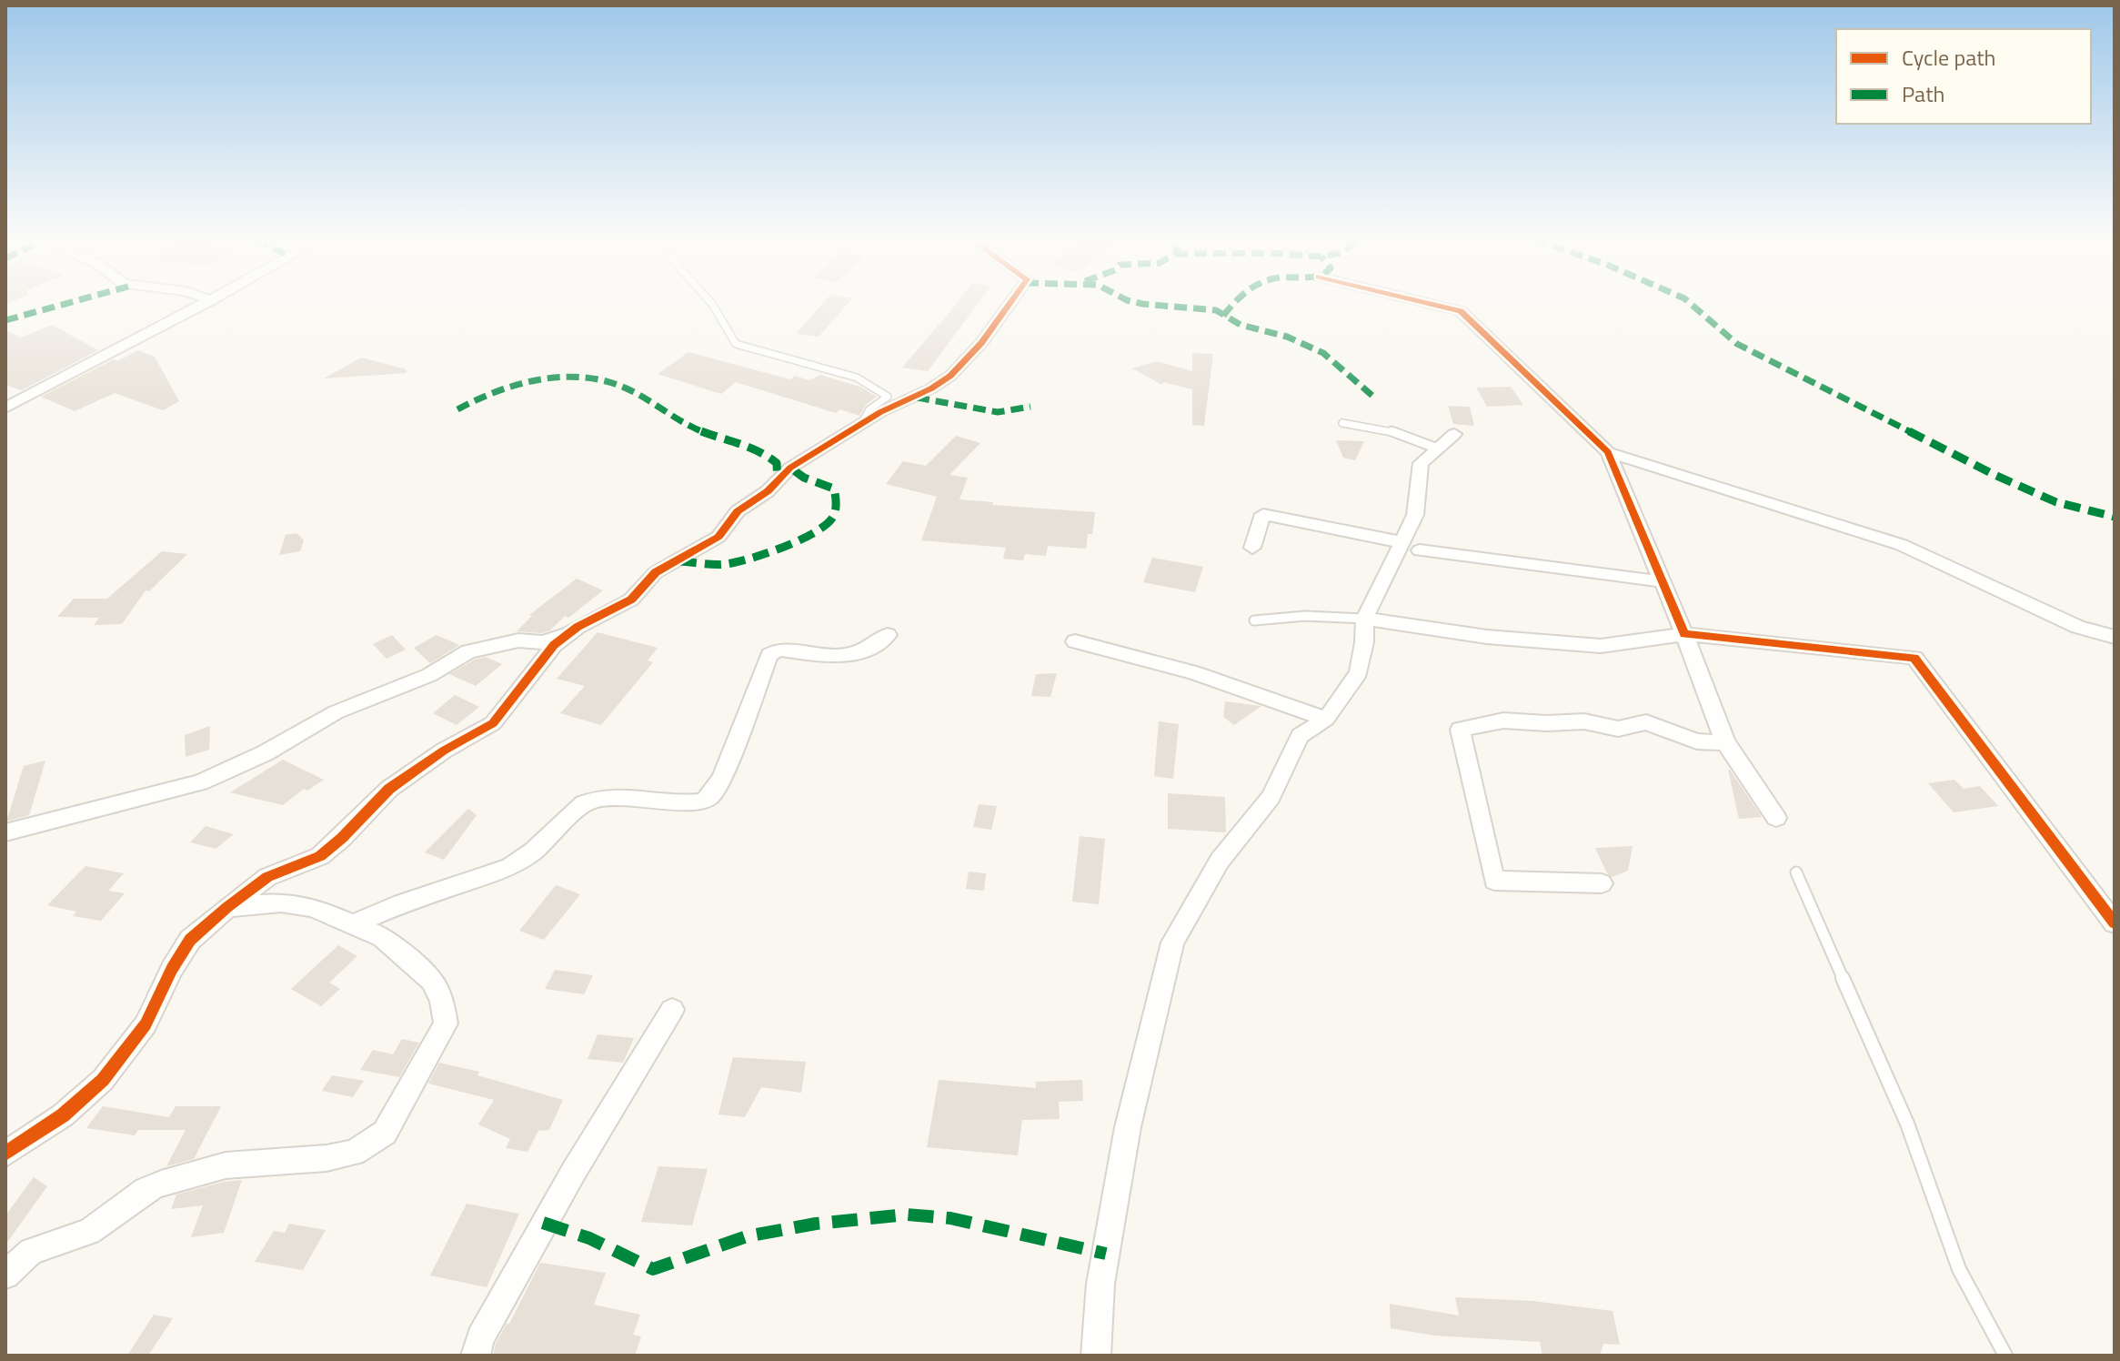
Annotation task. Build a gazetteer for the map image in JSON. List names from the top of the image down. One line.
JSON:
{"legend":["Cycle path","Path"]}
